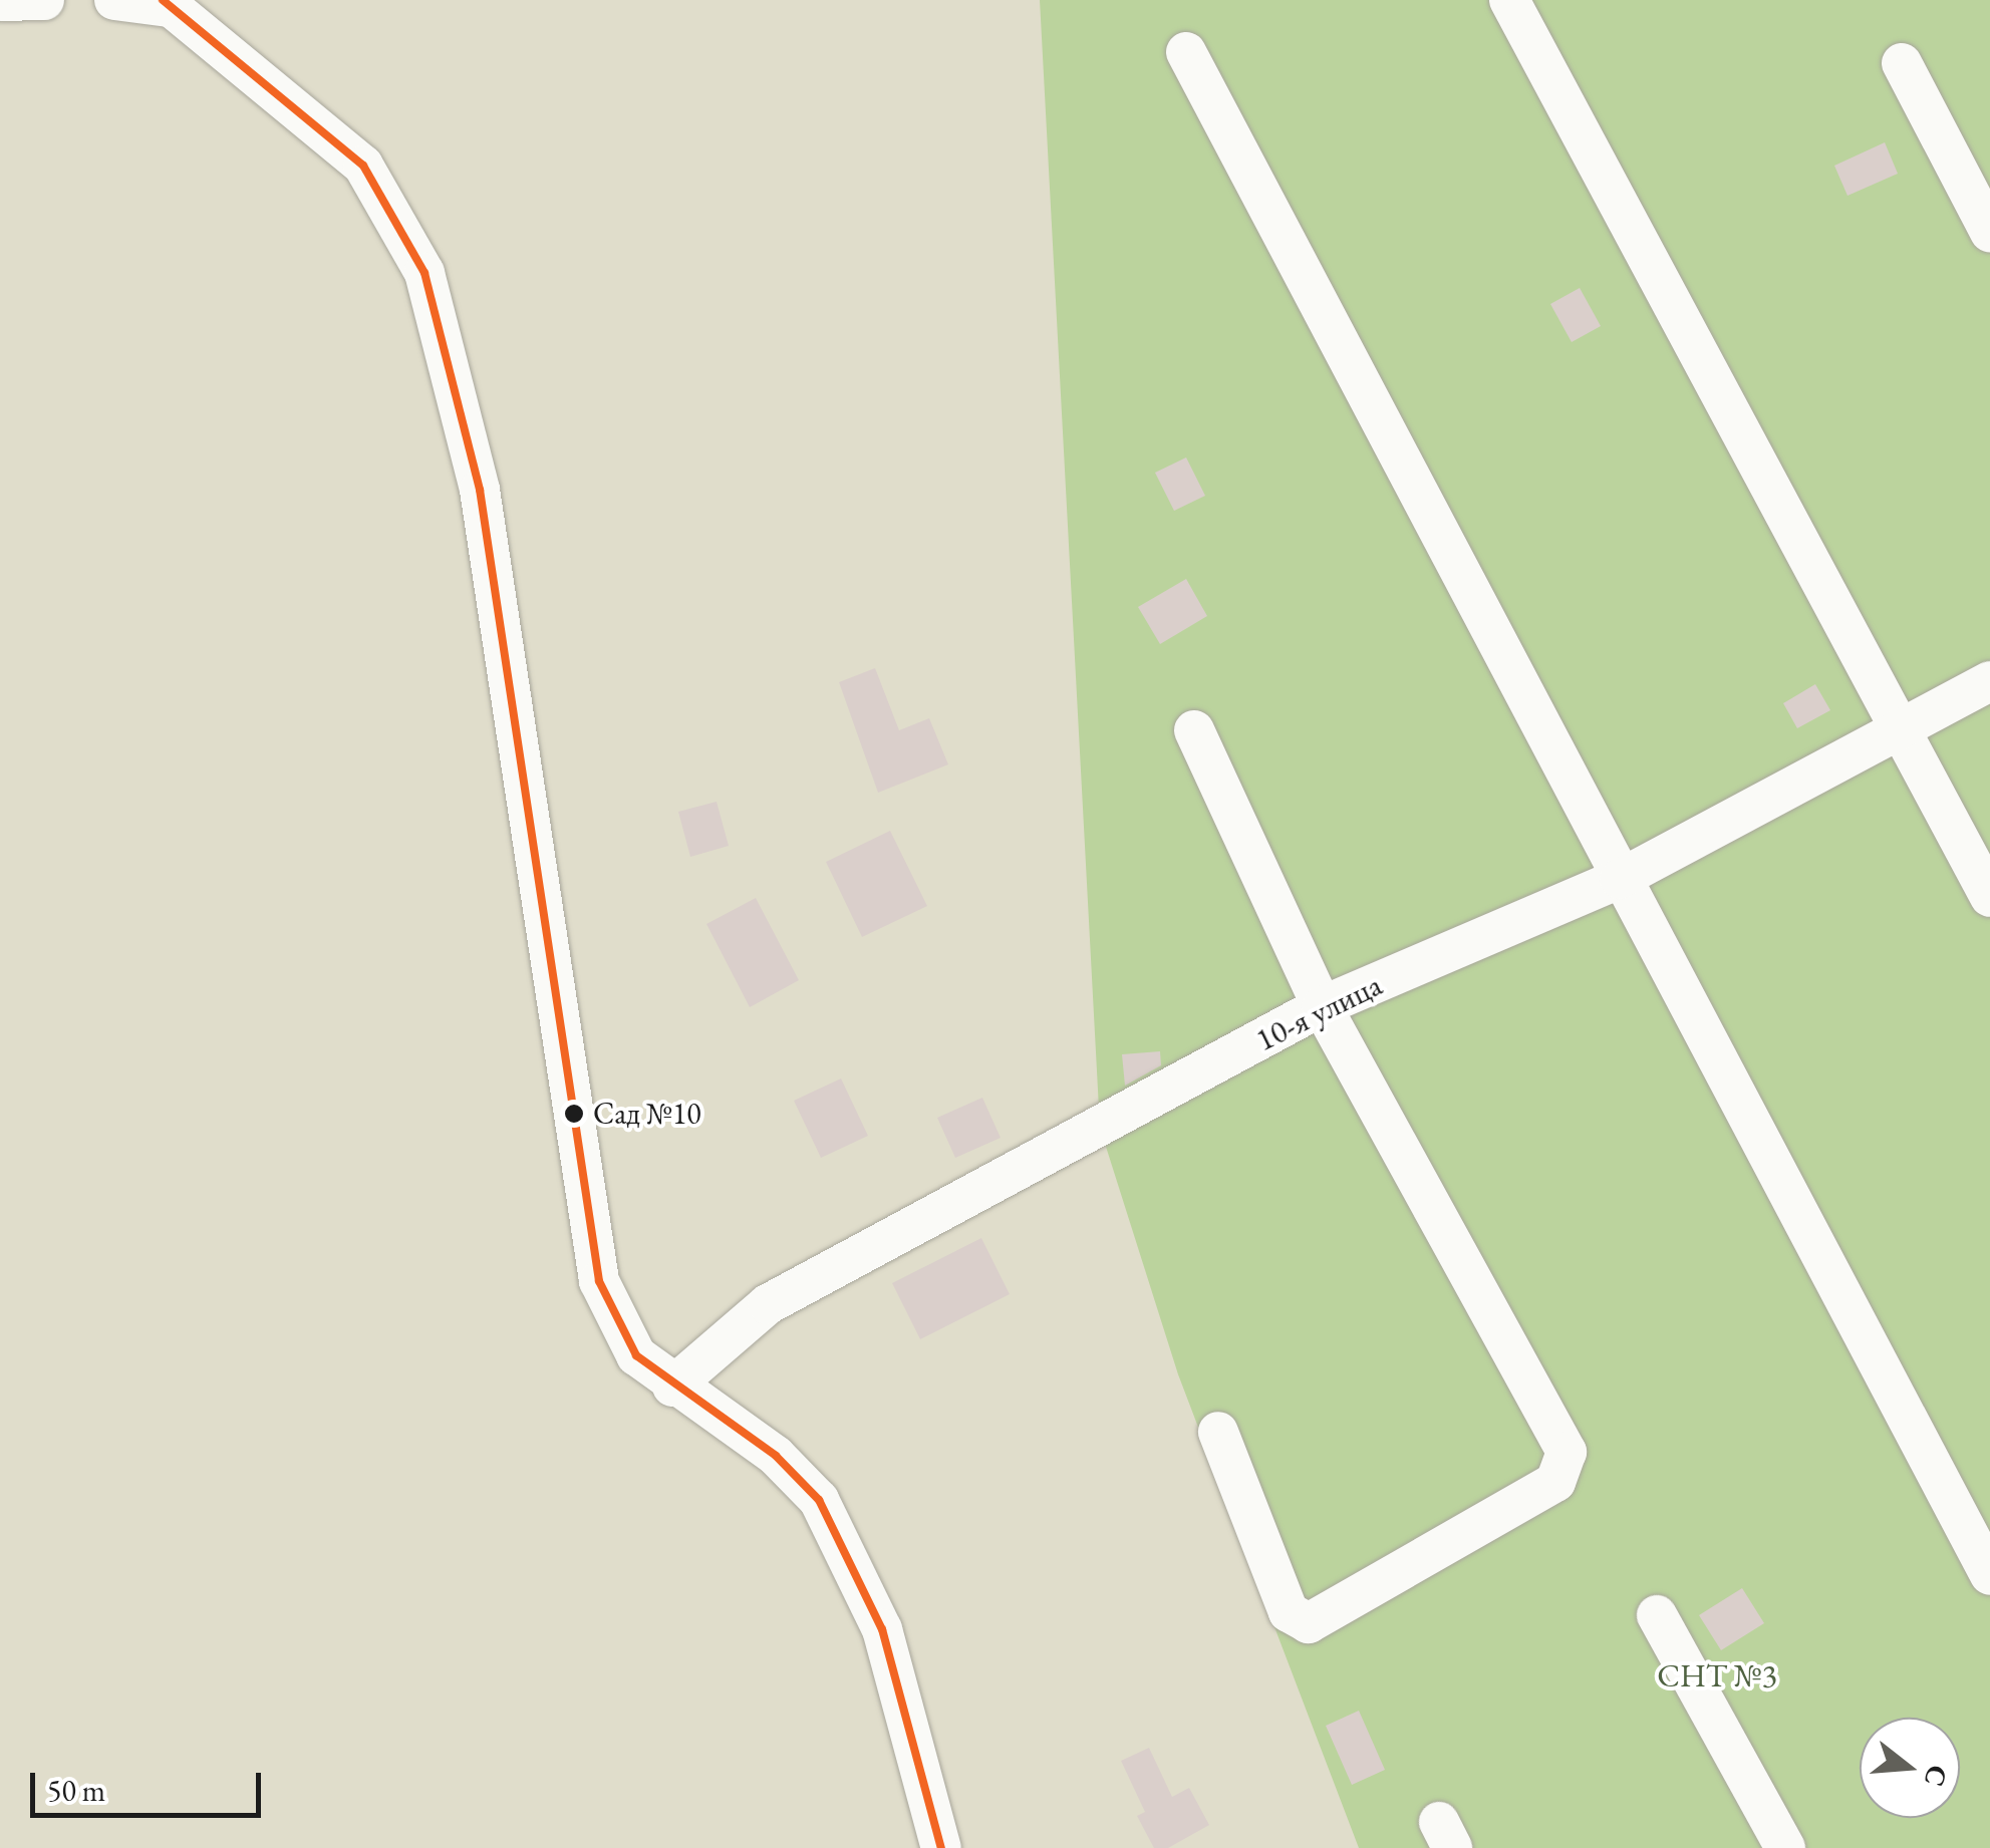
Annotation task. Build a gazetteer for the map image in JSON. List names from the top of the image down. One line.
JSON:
{"streets":{"street":["10-я улица"]},"parks":["СНТ №3"],"places":["Сад №10"],"scale_bar":"50 m","north":"right"}
